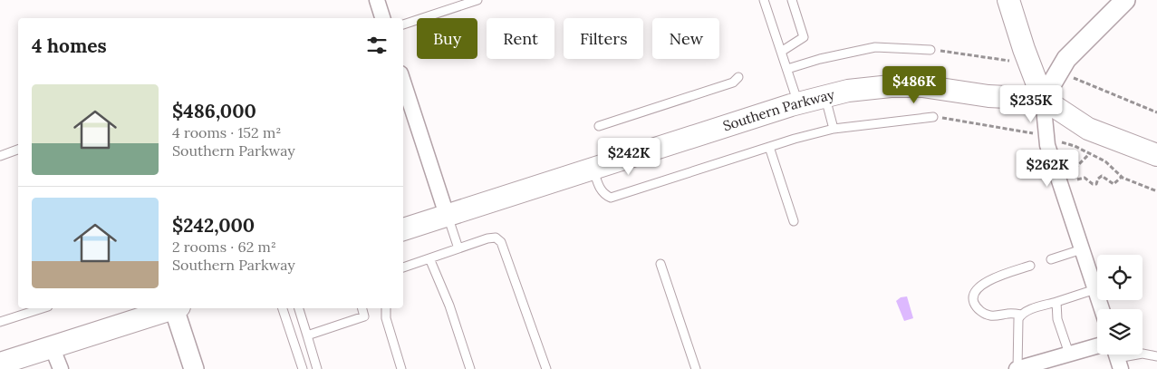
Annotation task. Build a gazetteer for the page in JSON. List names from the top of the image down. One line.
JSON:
{"streets":{"main road":["Southern Parkway"]},"page":{"chip":["Buy","Rent","Filters","New"],"heading":"4 homes","price":["$486K","$235K","$242K","$262K"],"list":[{"name":"$486,000","note":"4 rooms · 152 m² · Southern Parkway"},{"name":"$242,000","note":"2 rooms · 62 m² · Southern Parkway"}]}}
